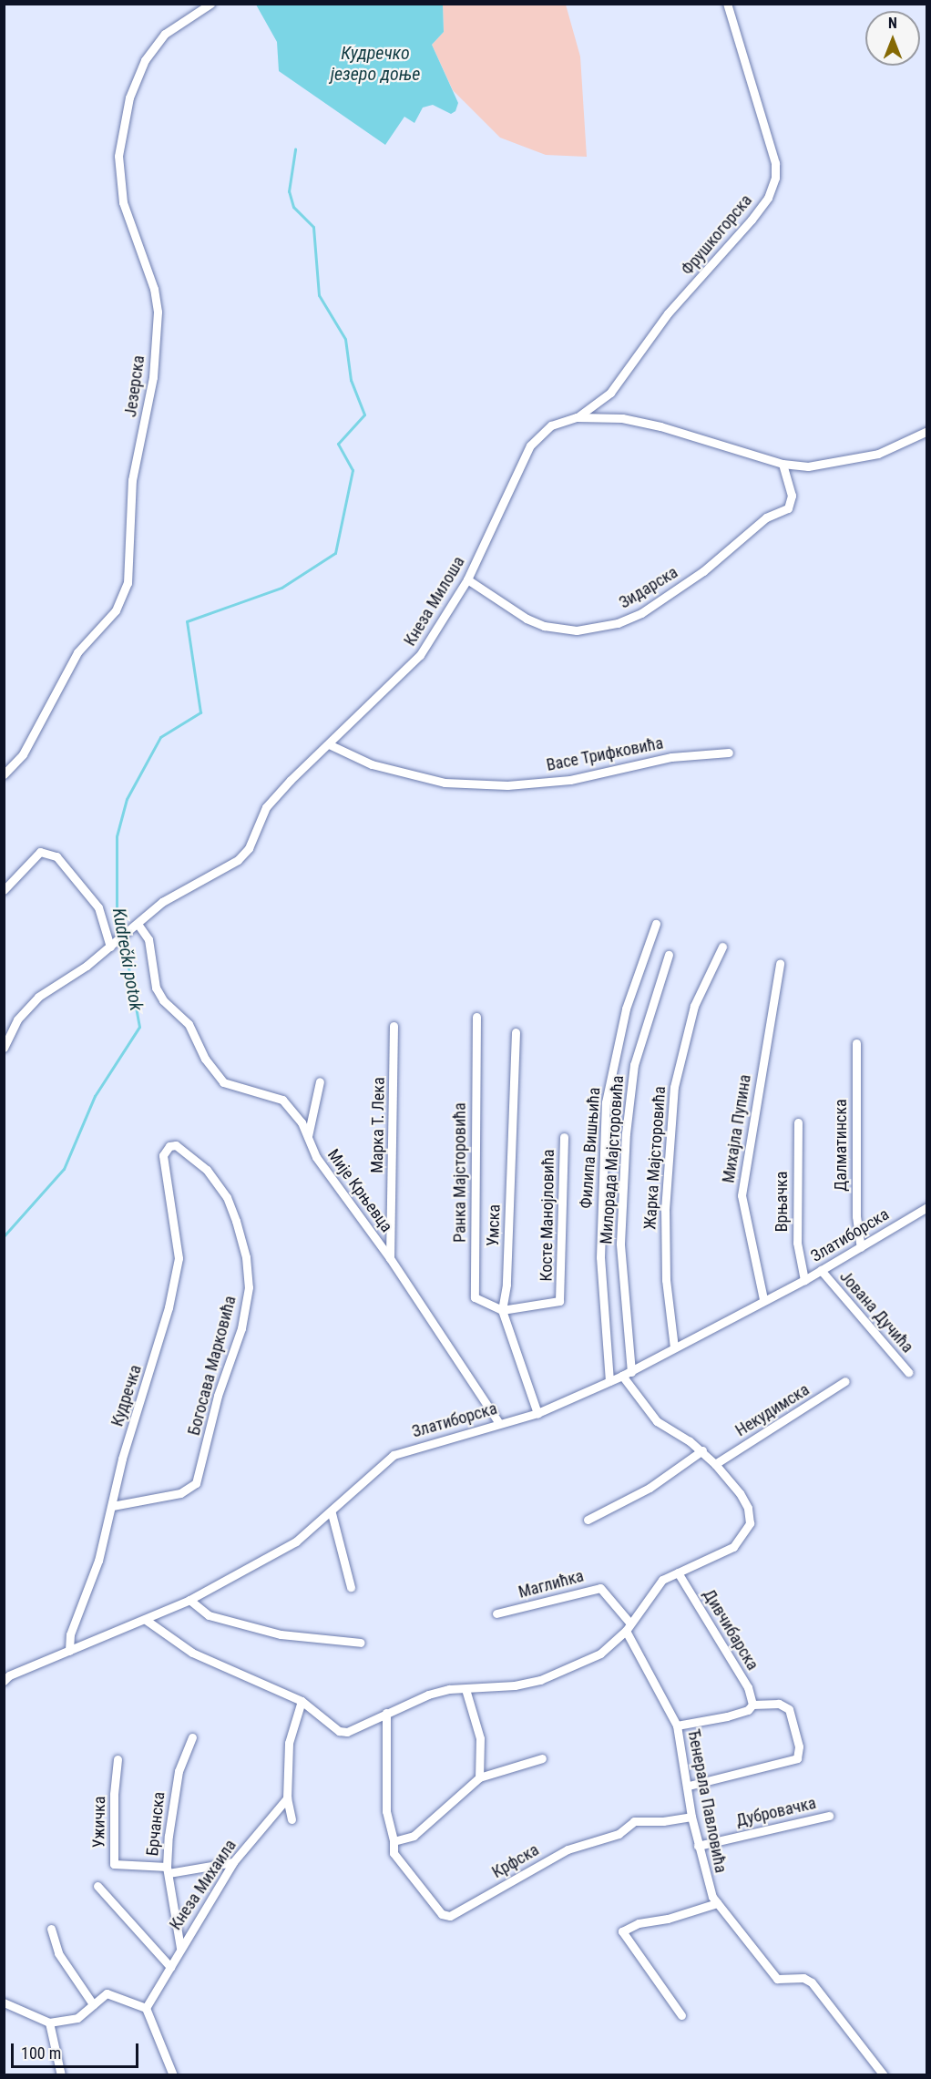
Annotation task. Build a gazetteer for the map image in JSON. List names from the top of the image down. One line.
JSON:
{"streets":{"street":["Фрушкогорска","Језерска","Зидарска","Кнеза Милоша","Васе Трифковића","Марка Т. Лека","Михајла Пупина","Далматинска","Филипа Вишњића","Жарка Мајсторовића","Милорада Мајсторовића","Ранка Мајсторовића","Мије Крњевца","Врњачка","Косте Манојловића","Умска","Златиборска","Јована Дучића","Богосава Марковића","Кудречка","Некудимска","Маглићка","Дивчибарска","Ђенерала Павловића","Дубровачка","Ужичка","Брчанска","Крфска","Кнеза Михаила"]},"crossings":[["Фрушкогорска","Кнеза Милоша"],["Зидарска","Кнеза Милоша"],["Кнеза Милоша","Васе Трифковића"],["Кнеза Милоша","Мије Крњевца"],["Марка Т. Лека","Мије Крњевца"],["Михајла Пупина","Златиборска"],["Далматинска","Златиборска"],["Филипа Вишњића","Златиборска"],["Жарка Мајсторовића","Златиборска"],["Милорада Мајсторовића","Златиборска"],["Ранка Мајсторовића","Косте Манојловића"],["Ранка Мајсторовића","Умска"],["Мије Крњевца","Златиборска"],["Врњачка","Златиборска"],["Косте Манојловића","Умска"],["Умска","Златиборска"],["Златиборска","Јована Дучића"],["Златиборска","Кудречка"],["Богосава Марковића","Кудречка"],["Маглићка","Ђенерала Павловића"],["Ђенерала Павловића","Дубровачка"],["Ђенерала Павловића","Крфска"],["Ужичка","Брчанска"],["Брчанска","Кнеза Михаила"]],"water":["Кудречко језеро доње","Kudrečki potok"],"scale_bar":"100 m","north":"top"}
